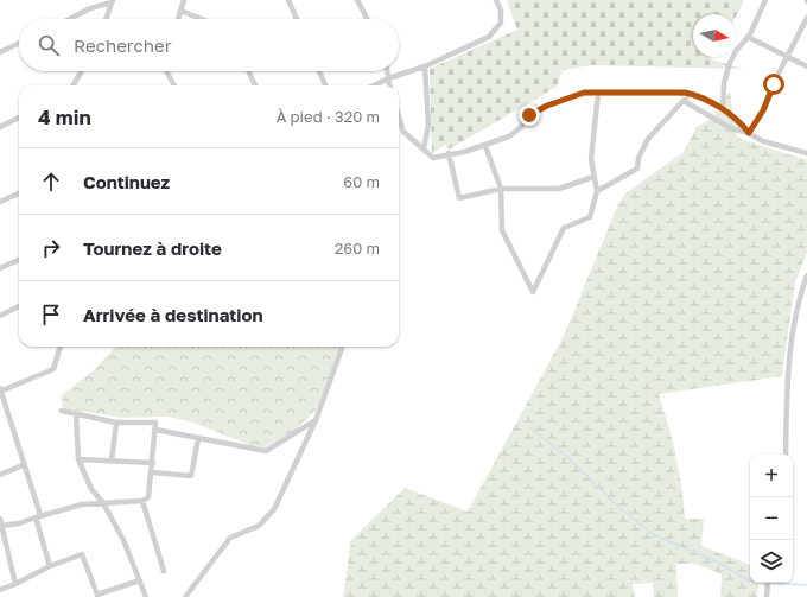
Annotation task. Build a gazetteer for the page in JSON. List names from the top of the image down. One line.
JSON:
{"north":"right","page":{"search":"Rechercher","heading":["4 min","À pied · 320 m"],"list":[["Continuez","60 m"],["Tournez à droite","260 m"],"Arrivée à destination"],"map_buttons":["+","−"]}}
